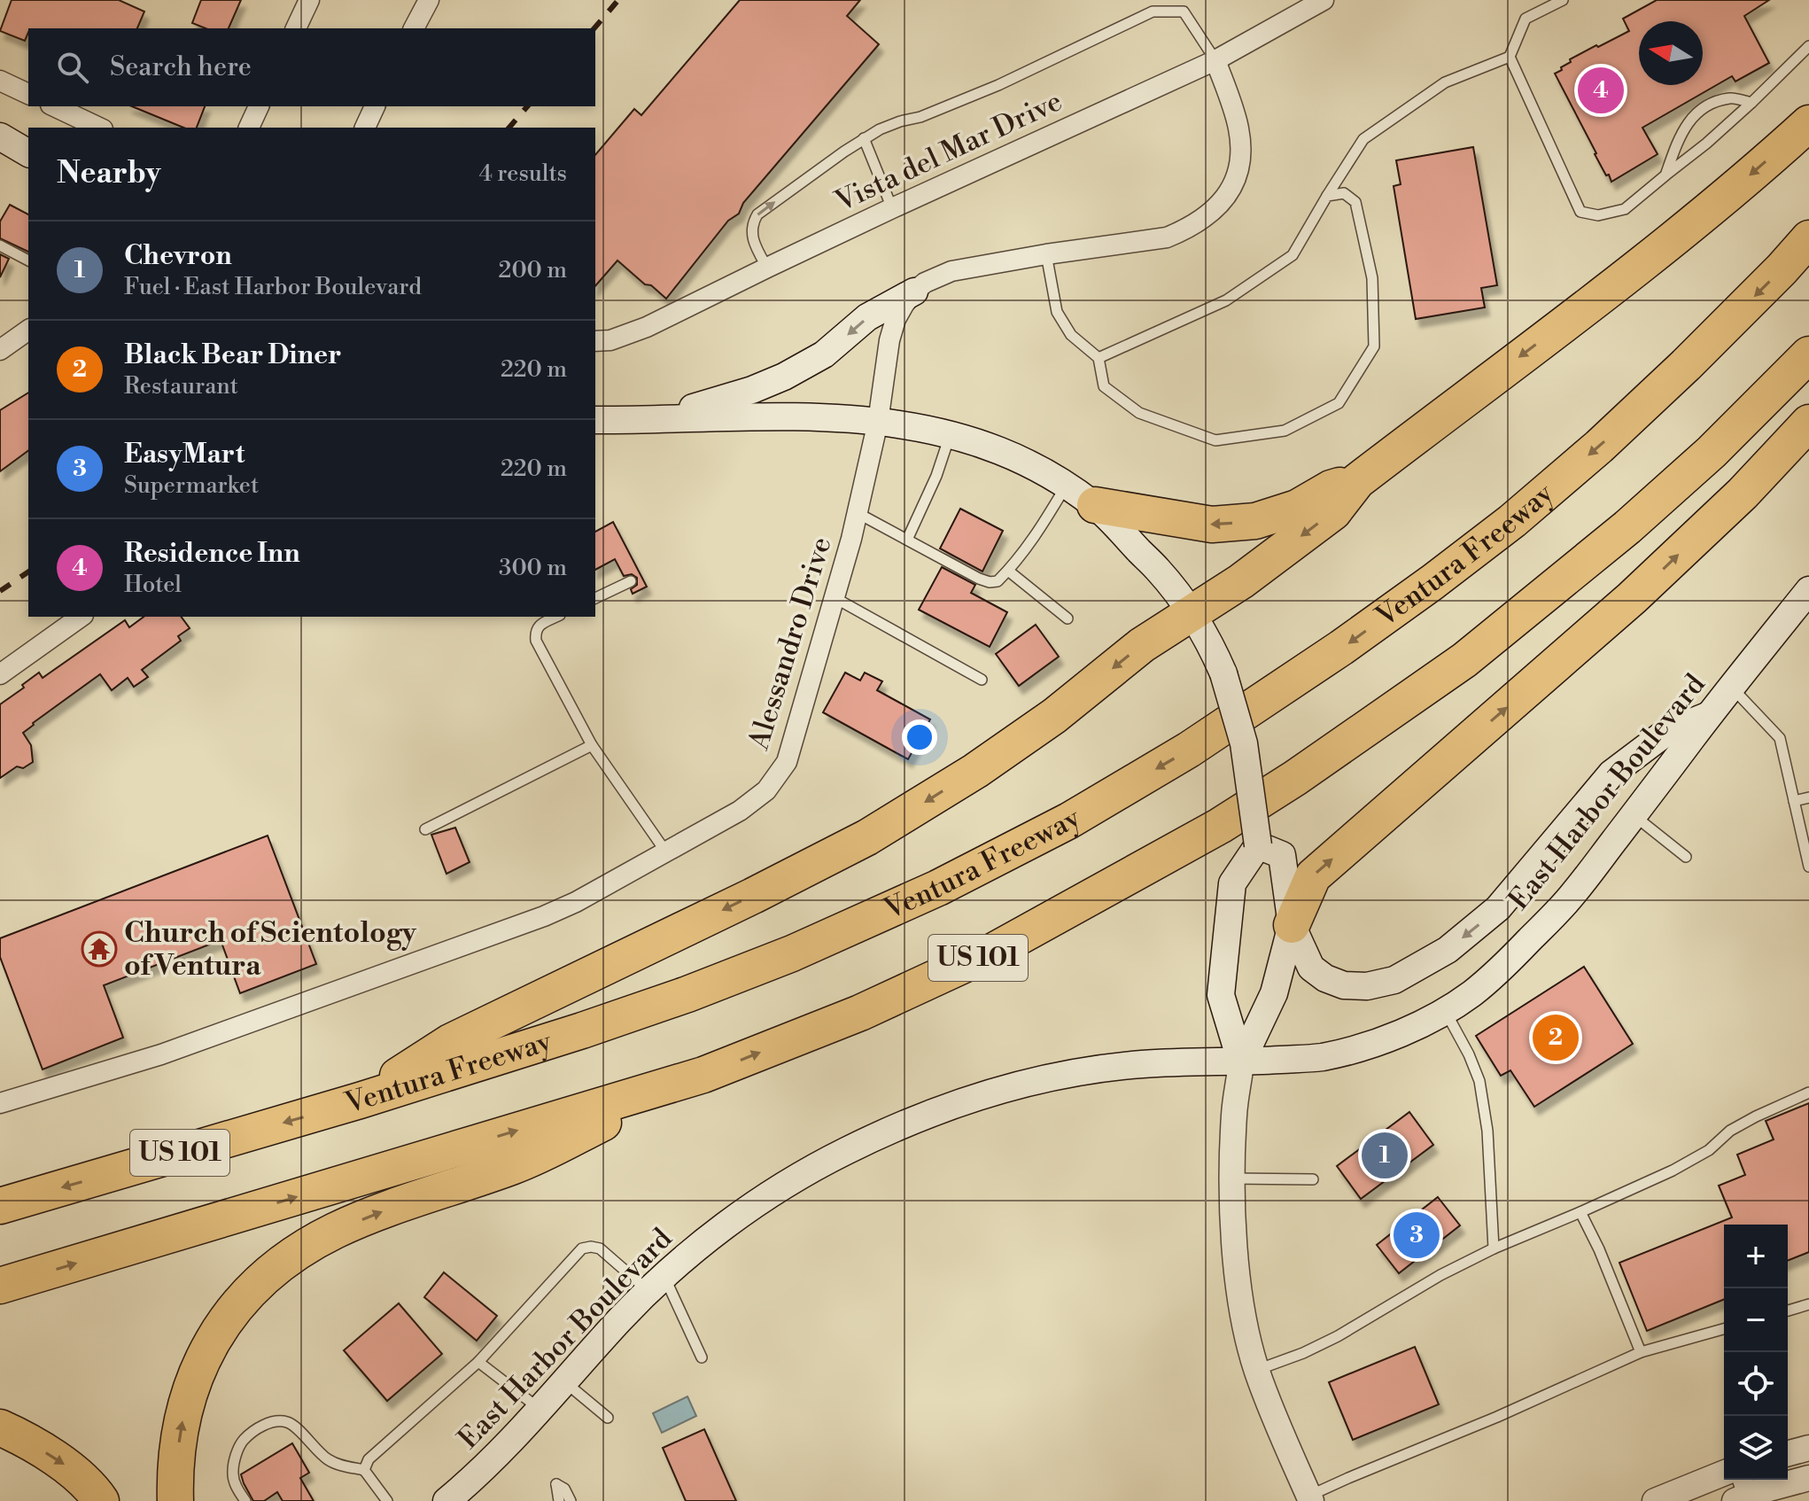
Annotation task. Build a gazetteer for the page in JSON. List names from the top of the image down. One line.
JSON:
{"streets":{"highway":["Ventura Freeway","US 101"],"main road":["East Harbor Boulevard"],"street":["Vista del Mar Drive","Alessandro Drive"]},"crossings":[["Vista del Mar Drive","Alessandro Drive"]],"places":{"temple":["Church of Scientology of Ventura"]},"north":"left","page":{"search":"Search here","pins":["4","2","1","3"],"heading":["Nearby","4 results"],"list":[{"mark":"1","name":"Chevron","note":"Fuel · East Harbor Boulevard","value":"200 m"},{"mark":"2","name":"Black Bear Diner","note":"Restaurant","value":"220 m"},{"mark":"3","name":"EasyMart","note":"Supermarket","value":"220 m"},{"mark":"4","name":"Residence Inn","note":"Hotel","value":"300 m"}],"map_buttons":["+","−"]}}
